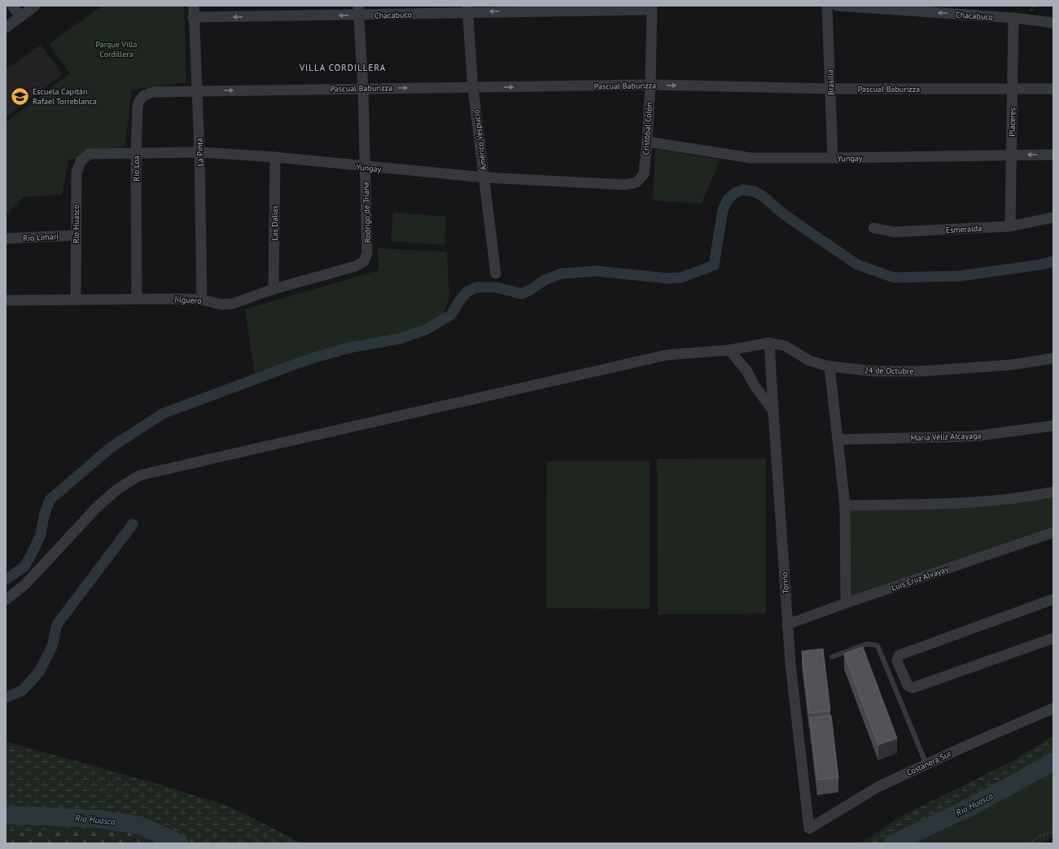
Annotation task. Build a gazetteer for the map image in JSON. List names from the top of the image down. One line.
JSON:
{"streets":{"street":["Chacabuco","Brasilia","Pascual Baburizza","Placeres","Cristóbal Colón","Américo Vespucio","La Pinta","Yungay","Río Loa","Rodrigo de Triana","Las Dalias","Río Huasco","Esmeralda","Río Limarí","Jilguero","24 de Octubre","María Véliz Alcayaga","Luis Cruz Alvayay","Torino","Costanera Sur"]},"crossings":[["Chacabuco","Placeres"],["Chacabuco","Cristóbal Colón"],["Chacabuco","Américo Vespucio"],["Chacabuco","La Pinta"],["Chacabuco","Rodrigo de Triana"],["Brasilia","Pascual Baburizza"],["Brasilia","Yungay"],["Pascual Baburizza","Placeres"],["Pascual Baburizza","Cristóbal Colón"],["Pascual Baburizza","Américo Vespucio"],["Pascual Baburizza","La Pinta"],["Pascual Baburizza","Río Loa"],["Pascual Baburizza","Rodrigo de Triana"],["Placeres","Yungay"],["Placeres","Esmeralda"],["Cristóbal Colón","Yungay"],["Américo Vespucio","Yungay"],["La Pinta","Yungay"],["La Pinta","Río Loa"],["La Pinta","Jilguero"],["Yungay","Río Loa"],["Yungay","Rodrigo de Triana"],["Yungay","Las Dalias"],["Yungay","Río Huasco"],["Río Loa","Jilguero"],["Rodrigo de Triana","Jilguero"],["Las Dalias","Jilguero"],["Río Huasco","Río Limarí"],["Río Huasco","Jilguero"],["24 de Octubre","Torino"],["Luis Cruz Alvayay","Torino"],["Torino","Costanera Sur"]],"one_way":["Chacabuco","Pascual Baburizza"],"districts":["VILLA CORDILLERA"],"water":["Río Huasco"],"parks":["Parque Villa Cordillera"],"places":{"school or university":["Escuela Capitán Rafael Torreblanca"]}}
